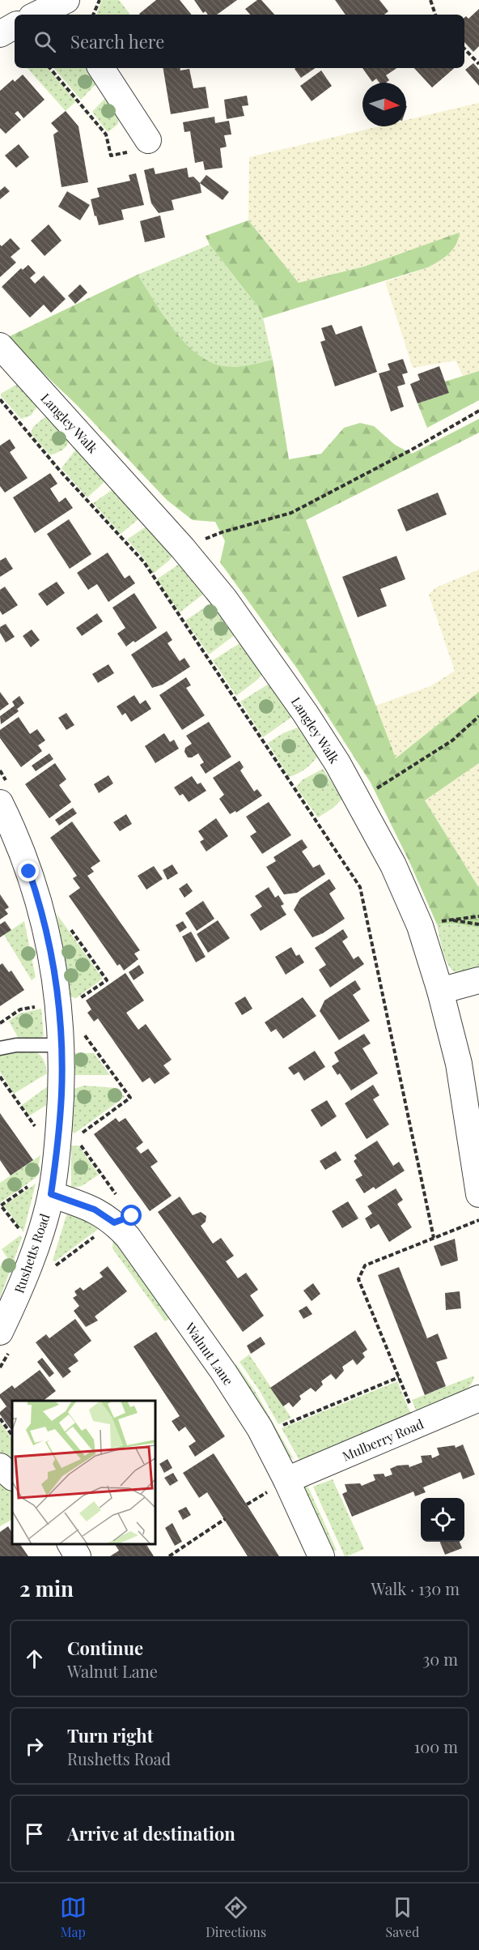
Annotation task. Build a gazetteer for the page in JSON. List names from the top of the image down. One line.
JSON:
{"streets":{"street":["Langley Walk","Rushetts Road","Walnut Lane","Mulberry Road"]},"crossings":[["Rushetts Road","Walnut Lane"],["Walnut Lane","Mulberry Road"]],"north":"right","page":{"search":"Search here","heading":["2 min","Walk · 130 m"],"list":[["Continue","Walnut Lane","30 m"],["Turn right","Rushetts Road","100 m"],"Arrive at destination"],"nav":["Map","Directions","Saved"]}}
